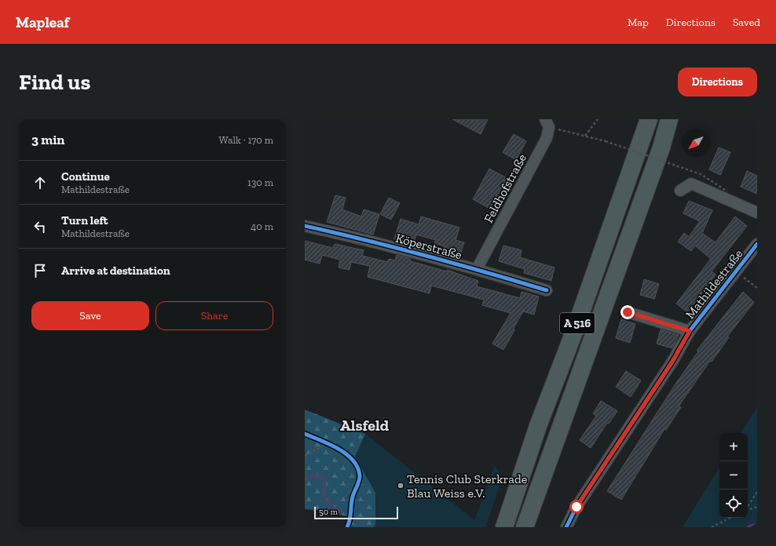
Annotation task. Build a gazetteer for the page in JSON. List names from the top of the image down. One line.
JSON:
{"streets":{"highway":["A 516"],"street":["Feldhofstraße","Köperstraße","Mathildestraße"]},"crossings":[["Feldhofstraße","Köperstraße"]],"districts":["Alsfeld"],"places":["Tennis Club Sterkrade Blau Weiss e.V."],"scale_bar":"50 m","north":"bottom left","page":{"header":"Mapleaf","nav":["Map","Directions","Saved"],"buttons":["Directions",["Save","Share"]],"title":"Find us","heading":["3 min","Walk · 170 m"],"list":[["Continue","Mathildestraße","130 m"],["Turn left","Mathildestraße","40 m"],"Arrive at destination"],"map_buttons":["+","−"],"scale":"50 m"}}
